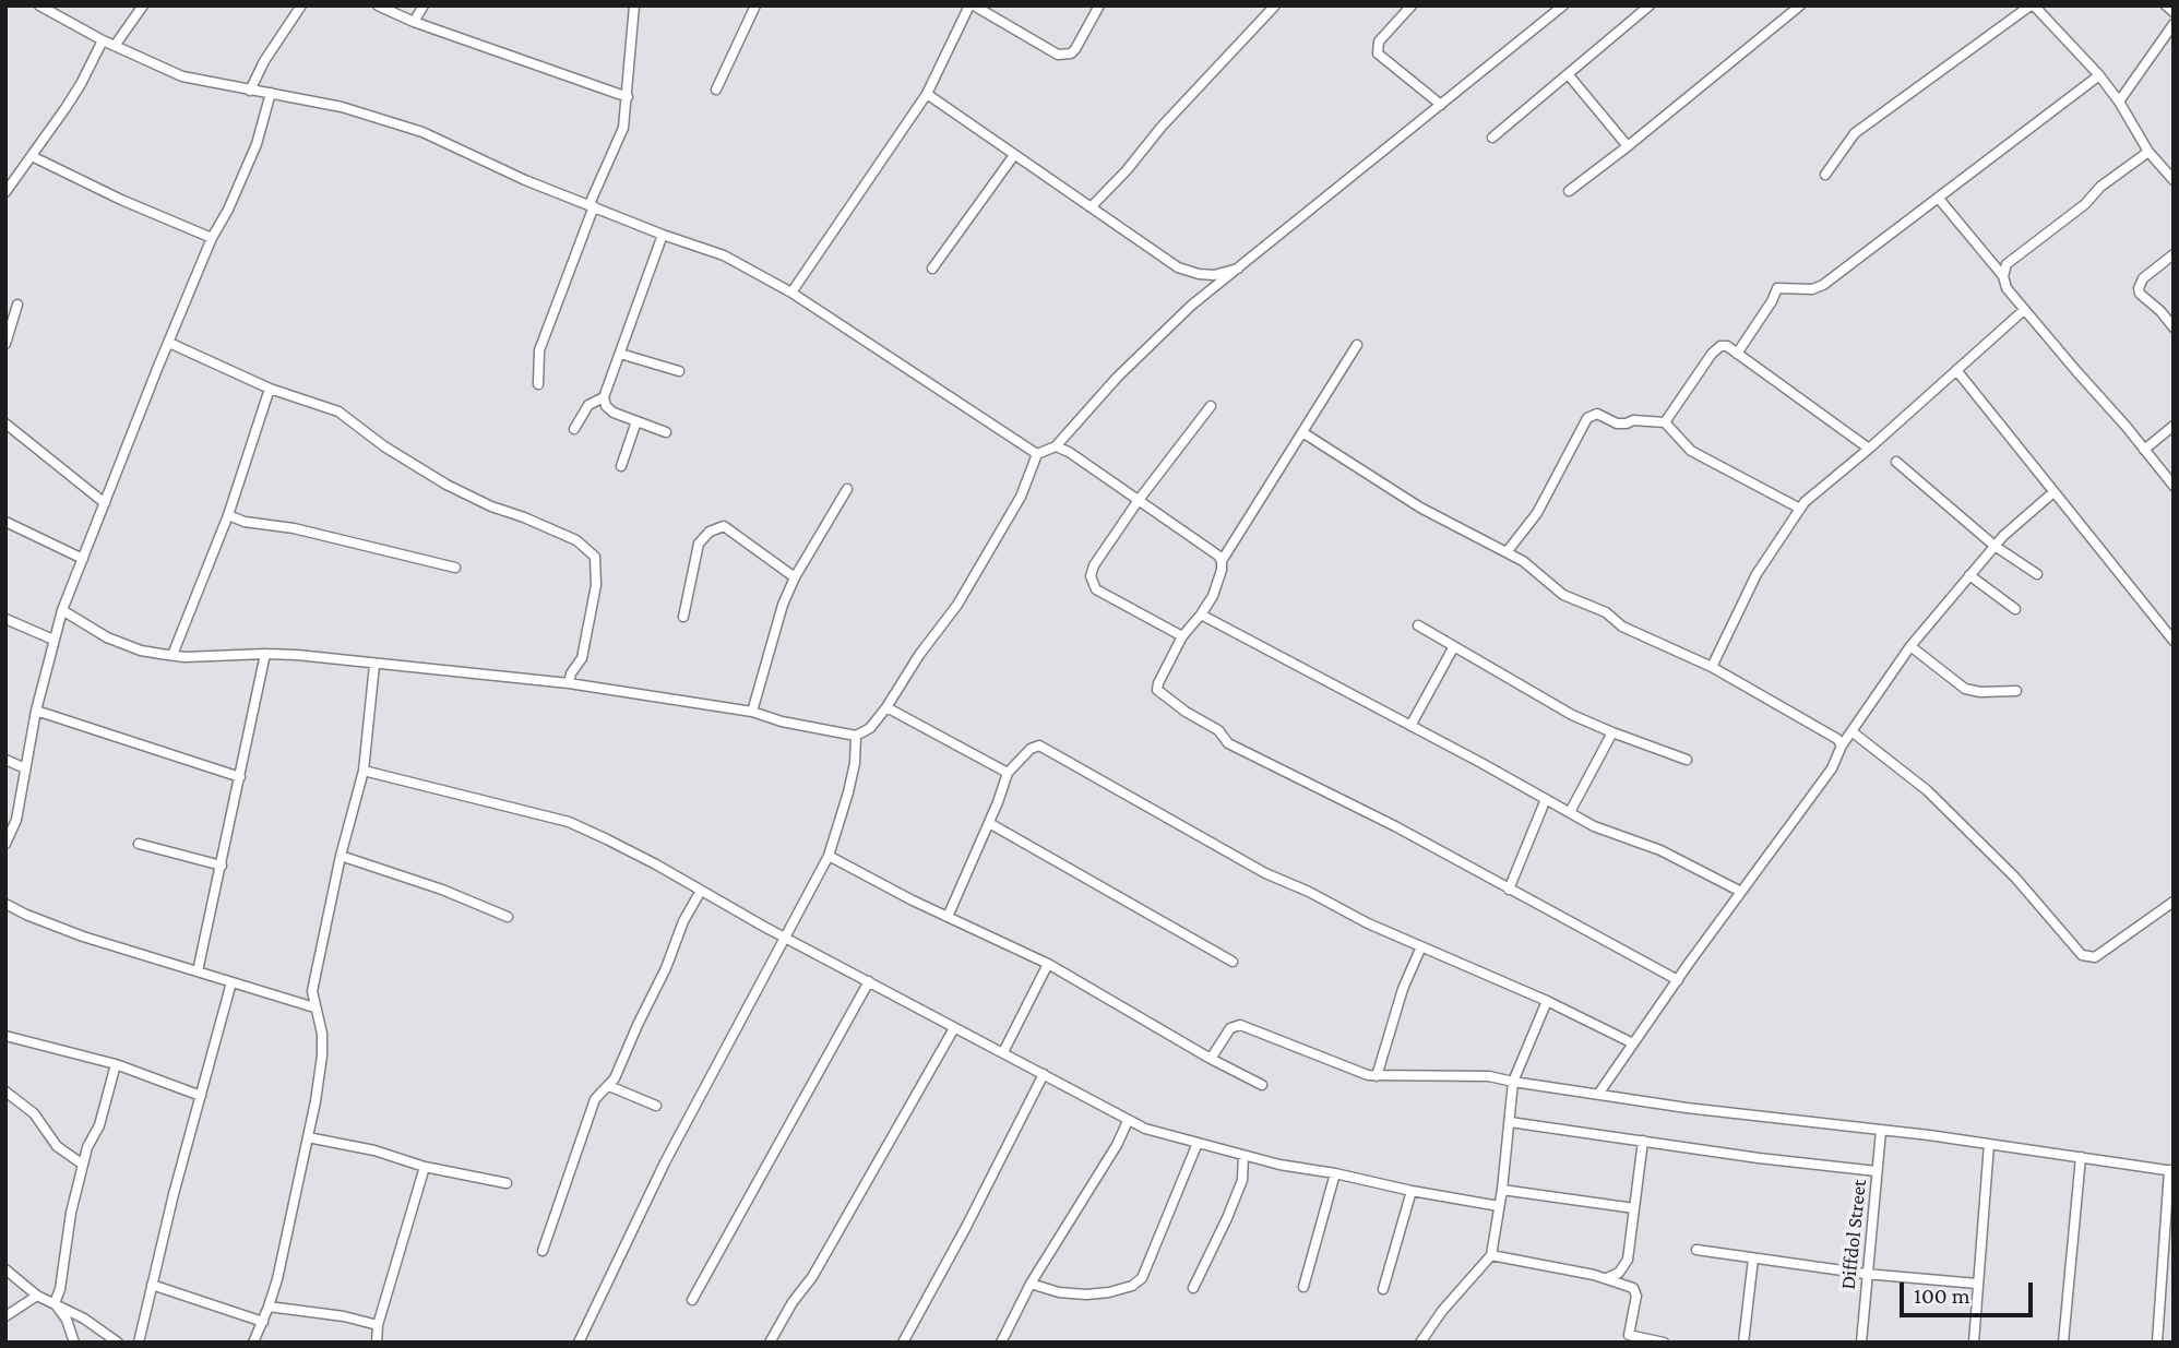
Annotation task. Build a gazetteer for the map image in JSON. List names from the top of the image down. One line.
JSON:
{"streets":{"street":["Diffdol Street"]},"scale_bar":"100 m"}
